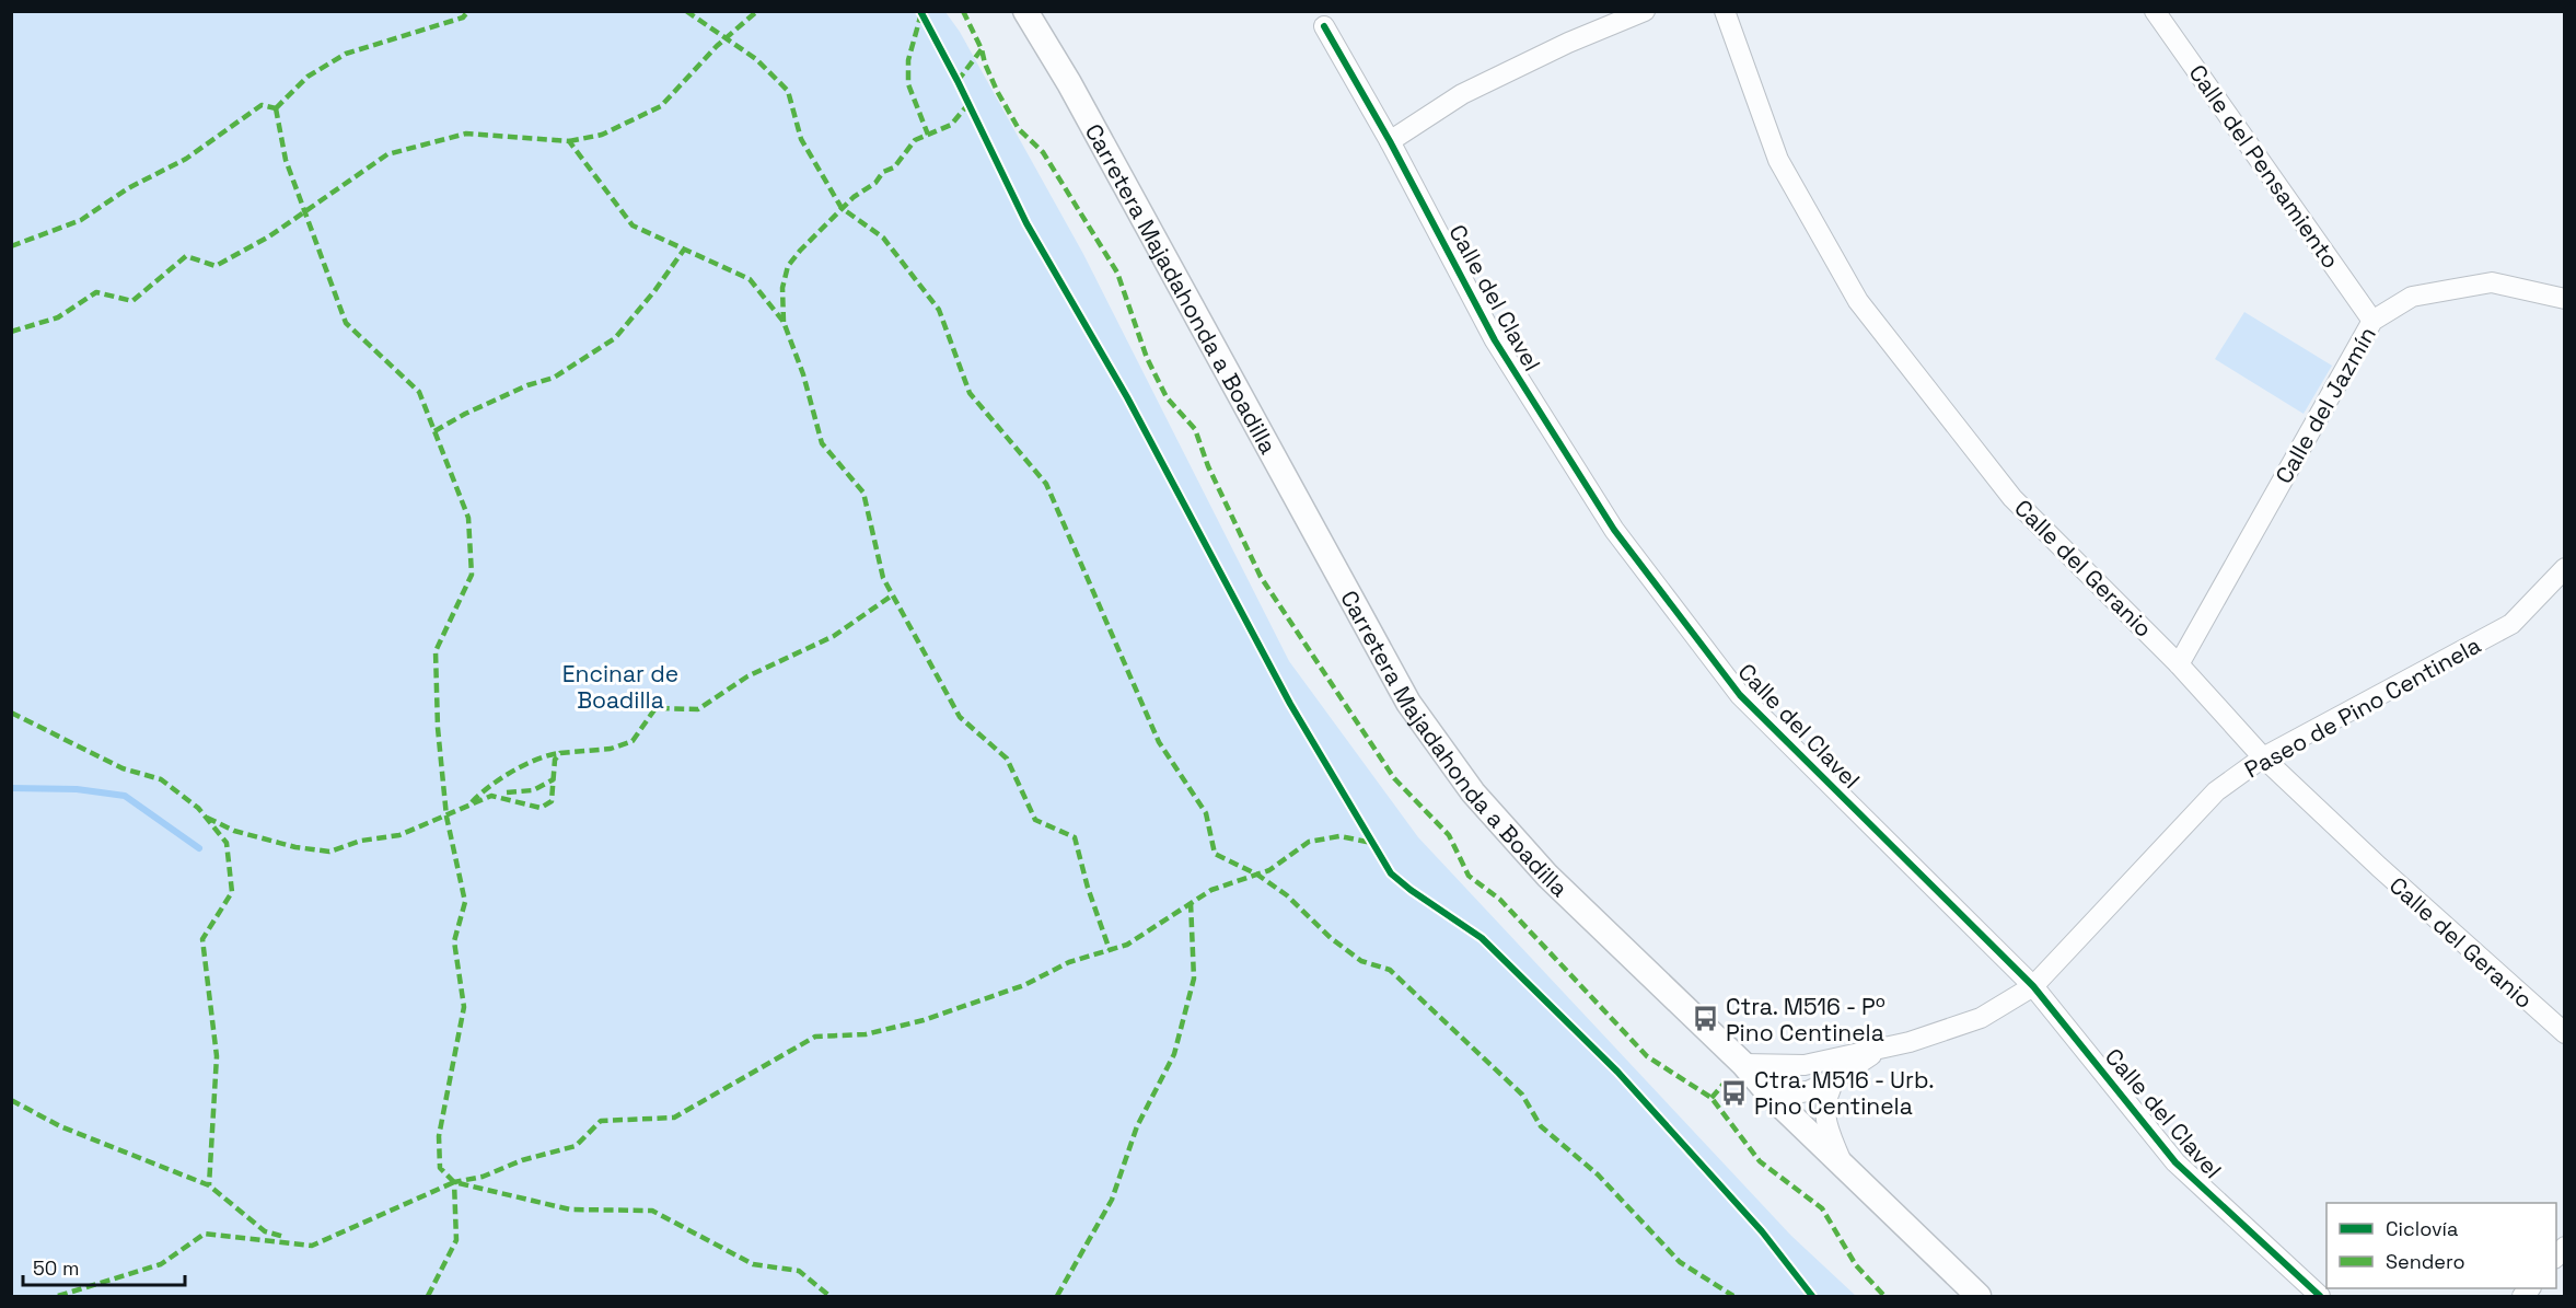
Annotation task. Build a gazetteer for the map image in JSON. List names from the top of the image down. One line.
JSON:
{"streets":{"street":["Calle del Pensamiento","Carretera Majadahonda a Boadilla","Calle del Clavel","Calle del Jazmín","Calle del Geranio","Paseo de Pino Centinela"]},"crossings":[["Calle del Pensamiento","Calle del Jazmín"],["Calle del Clavel","Paseo de Pino Centinela"],["Calle del Jazmín","Calle del Geranio"],["Calle del Geranio","Paseo de Pino Centinela"]],"parks":["Encinar de Boadilla"],"places":{"bus stop":["Ctra. M516 - Pº Pino Centinela","Ctra. M516 - Urb. Pino Centinela"]},"legend":["Ciclovía","Sendero"],"scale_bar":"50 m"}
